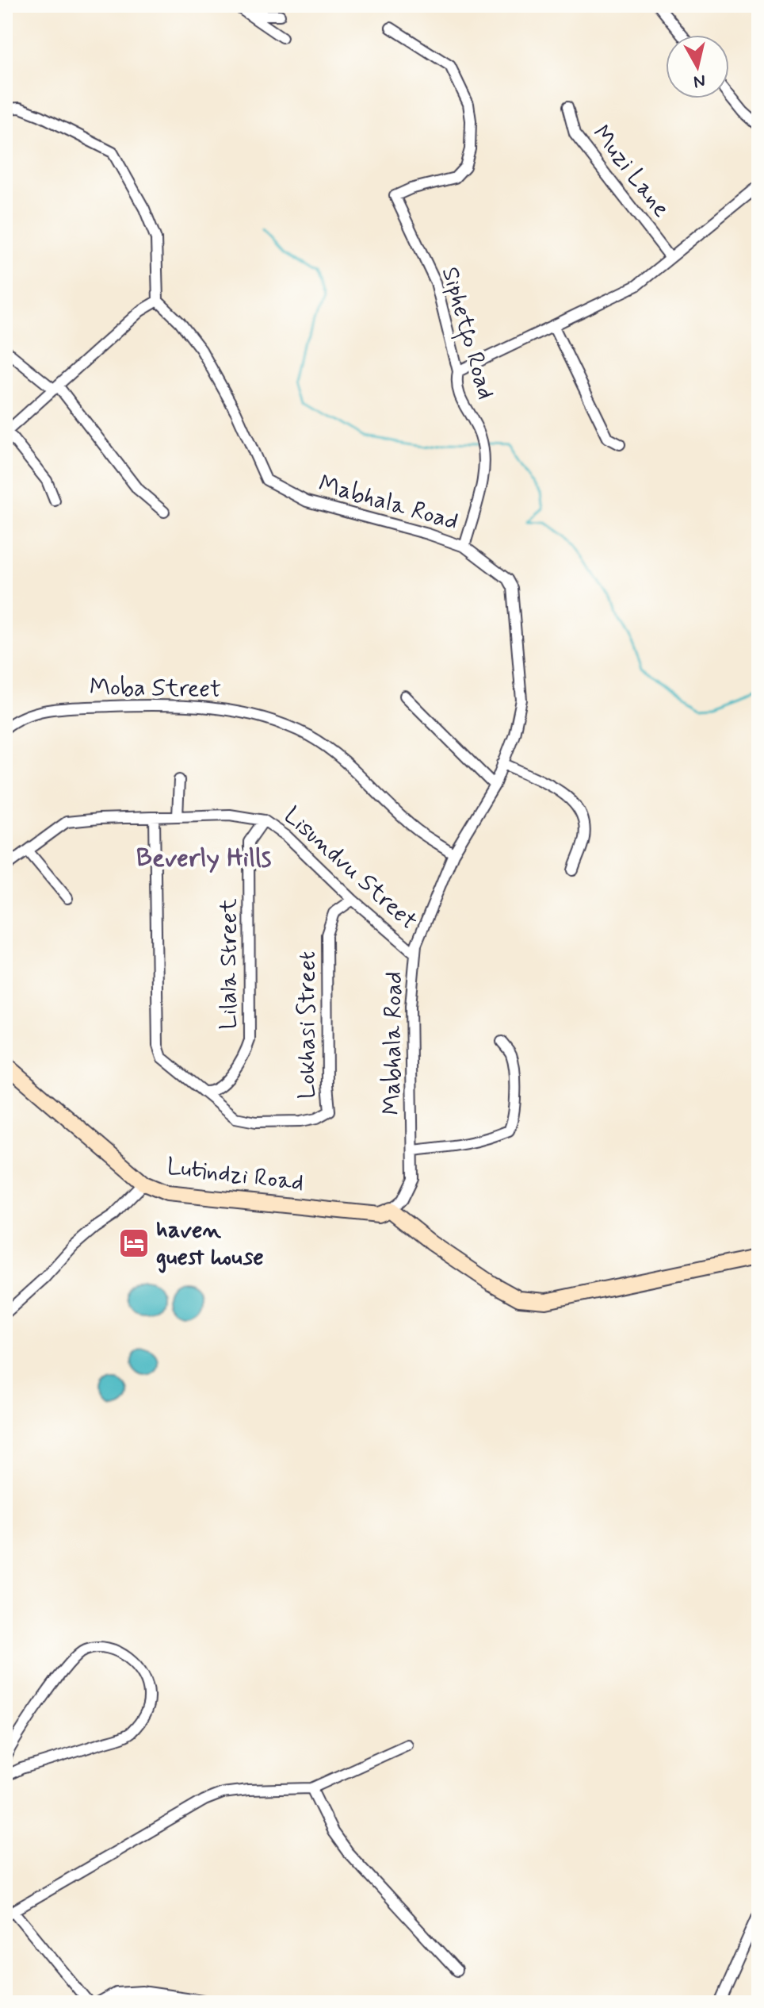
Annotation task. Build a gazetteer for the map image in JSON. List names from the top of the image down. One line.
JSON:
{"streets":{"street":["Muzi Lane","Siphetfo Road","Mabhala Road","Moba Street","Lisundvu Street","Lilala Street","Lokhasi Street","Lutindzi Road"]},"crossings":[["Siphetfo Road","Mabhala Road"],["Mabhala Road","Moba Street"],["Mabhala Road","Lisundvu Street"],["Mabhala Road","Lutindzi Road"],["Lisundvu Street","Lilala Street"],["Lisundvu Street","Lokhasi Street"],["Lilala Street","Lokhasi Street"]],"districts":["Beverly Hills"],"places":{"hotel":["haven guest house"]},"north":"bottom"}
